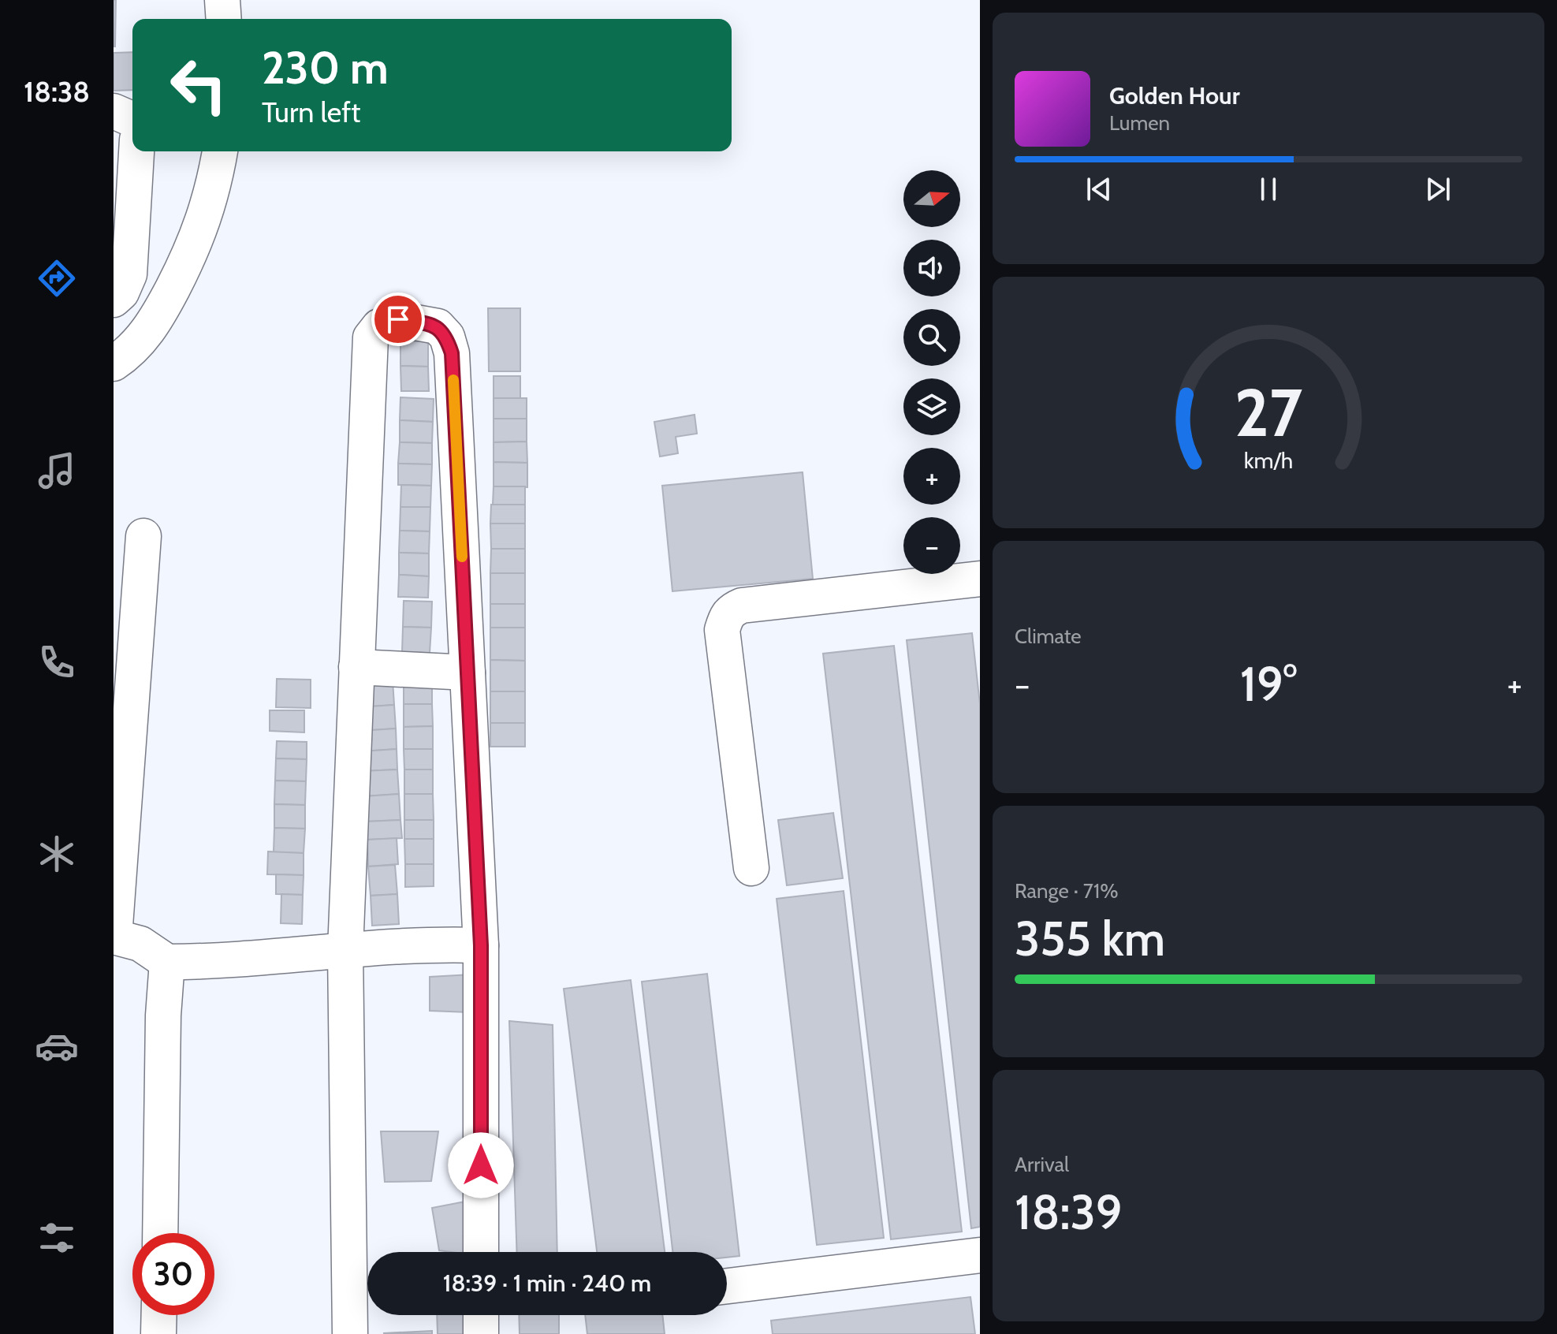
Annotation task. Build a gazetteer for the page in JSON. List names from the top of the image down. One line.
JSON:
{"north":"right","page":{"tabs":"18:38","turn":["230 m","Turn left"],"song":["Golden Hour","Lumen"],"map_buttons":["+","−"],"tile":["Climate",["Range · 71%","355 km"],["Arrival","18:39"]],"heat":["−","19°","+"],"limit":"30","trip":"18:39 · 1 min · 240 m","gauge":["27","km/h"]}}
